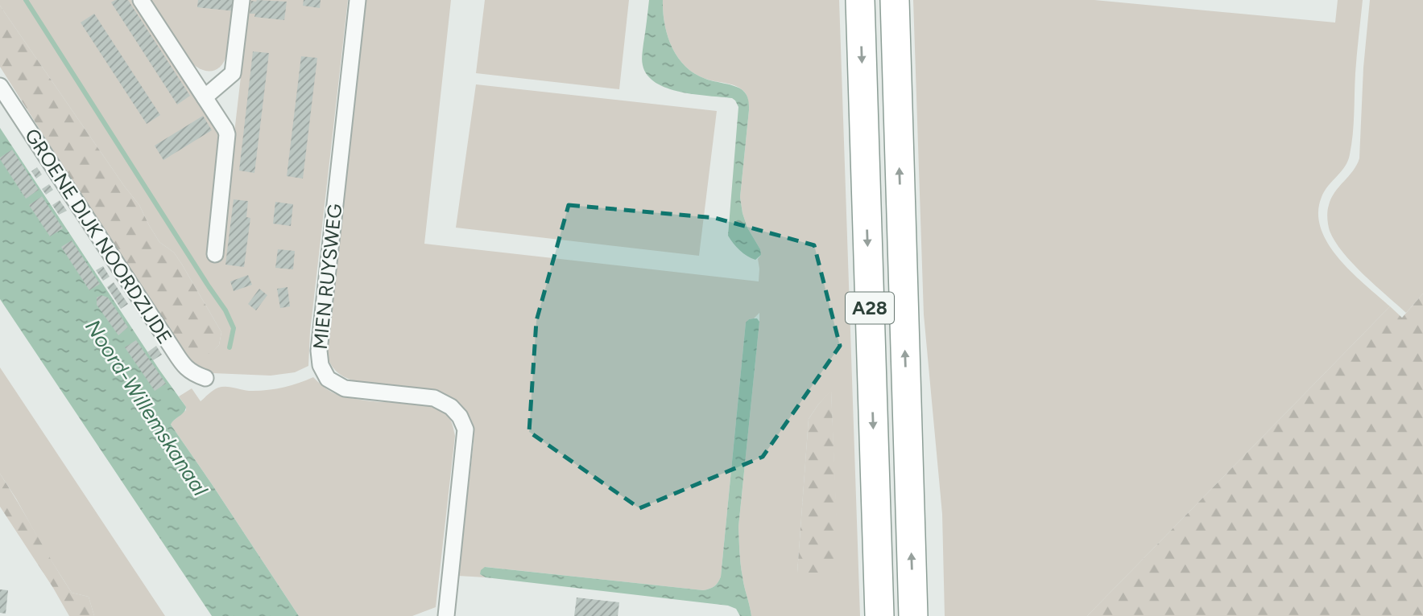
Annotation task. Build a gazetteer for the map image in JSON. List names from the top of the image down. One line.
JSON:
{"streets":{"highway":["A28"],"street":["GROENE DIJK NOORDZIJDE","MIEN RUYSWEG"]},"water":["Noord-Willemskanaal"]}
